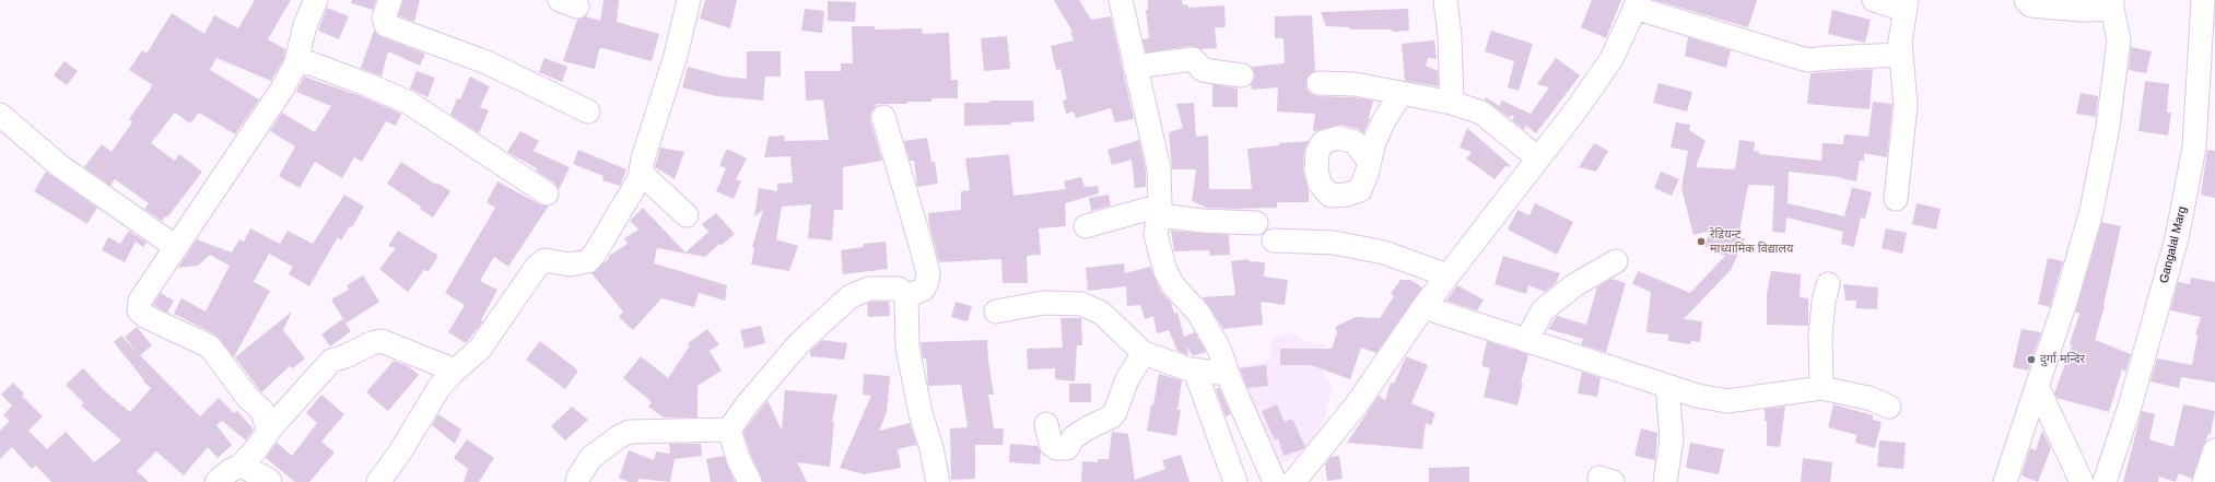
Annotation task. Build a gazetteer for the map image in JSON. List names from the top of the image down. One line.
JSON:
{"streets":{"street":["Gangalal Marg"]},"places":["रेडियन्ट माध्यामिक विद्यालय","दुर्गा मन्दिर"]}
